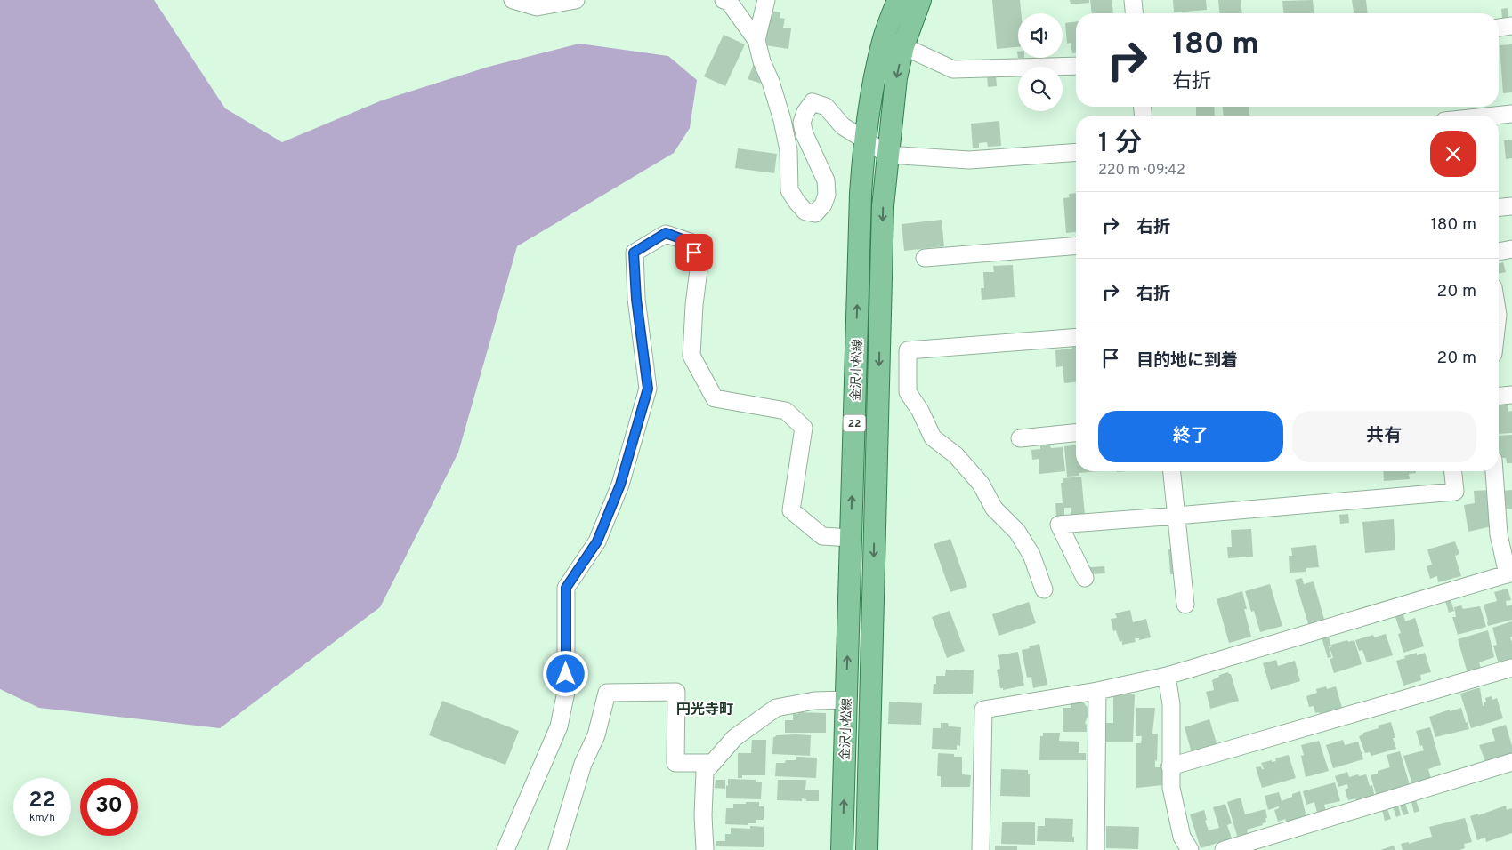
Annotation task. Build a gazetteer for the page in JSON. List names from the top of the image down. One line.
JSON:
{"streets":{"main road":["金沢小松線","22"]},"districts":["円光寺町"],"page":{"turn":["180 m","右折"],"heading":["1 分","220 m · 09:42"],"list":[{"name":"右折","value":"180 m"},{"name":"右折","value":"20 m"},{"name":"目的地に到着","value":"20 m"}],"buttons":["終了","共有"],"speed":"22 km/h","limit":"30"}}
